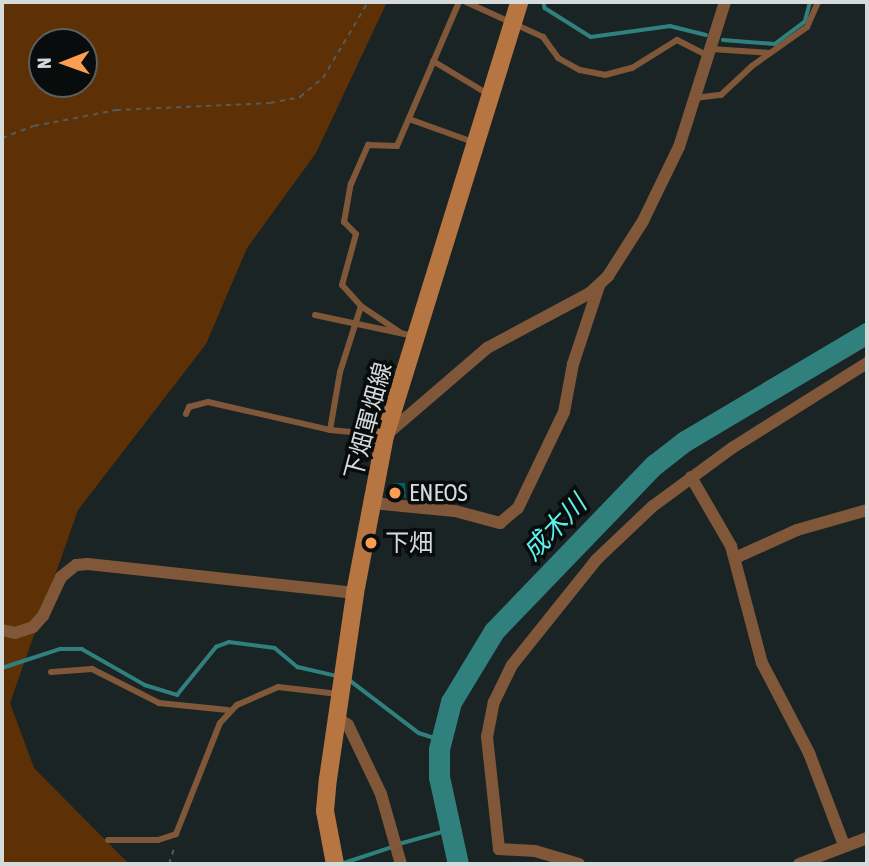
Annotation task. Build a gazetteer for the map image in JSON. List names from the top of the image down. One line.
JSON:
{"streets":{"main road":["下畑軍畑線"]},"water":["成木川"],"places":["ENEOS","下畑"],"north":"left"}
